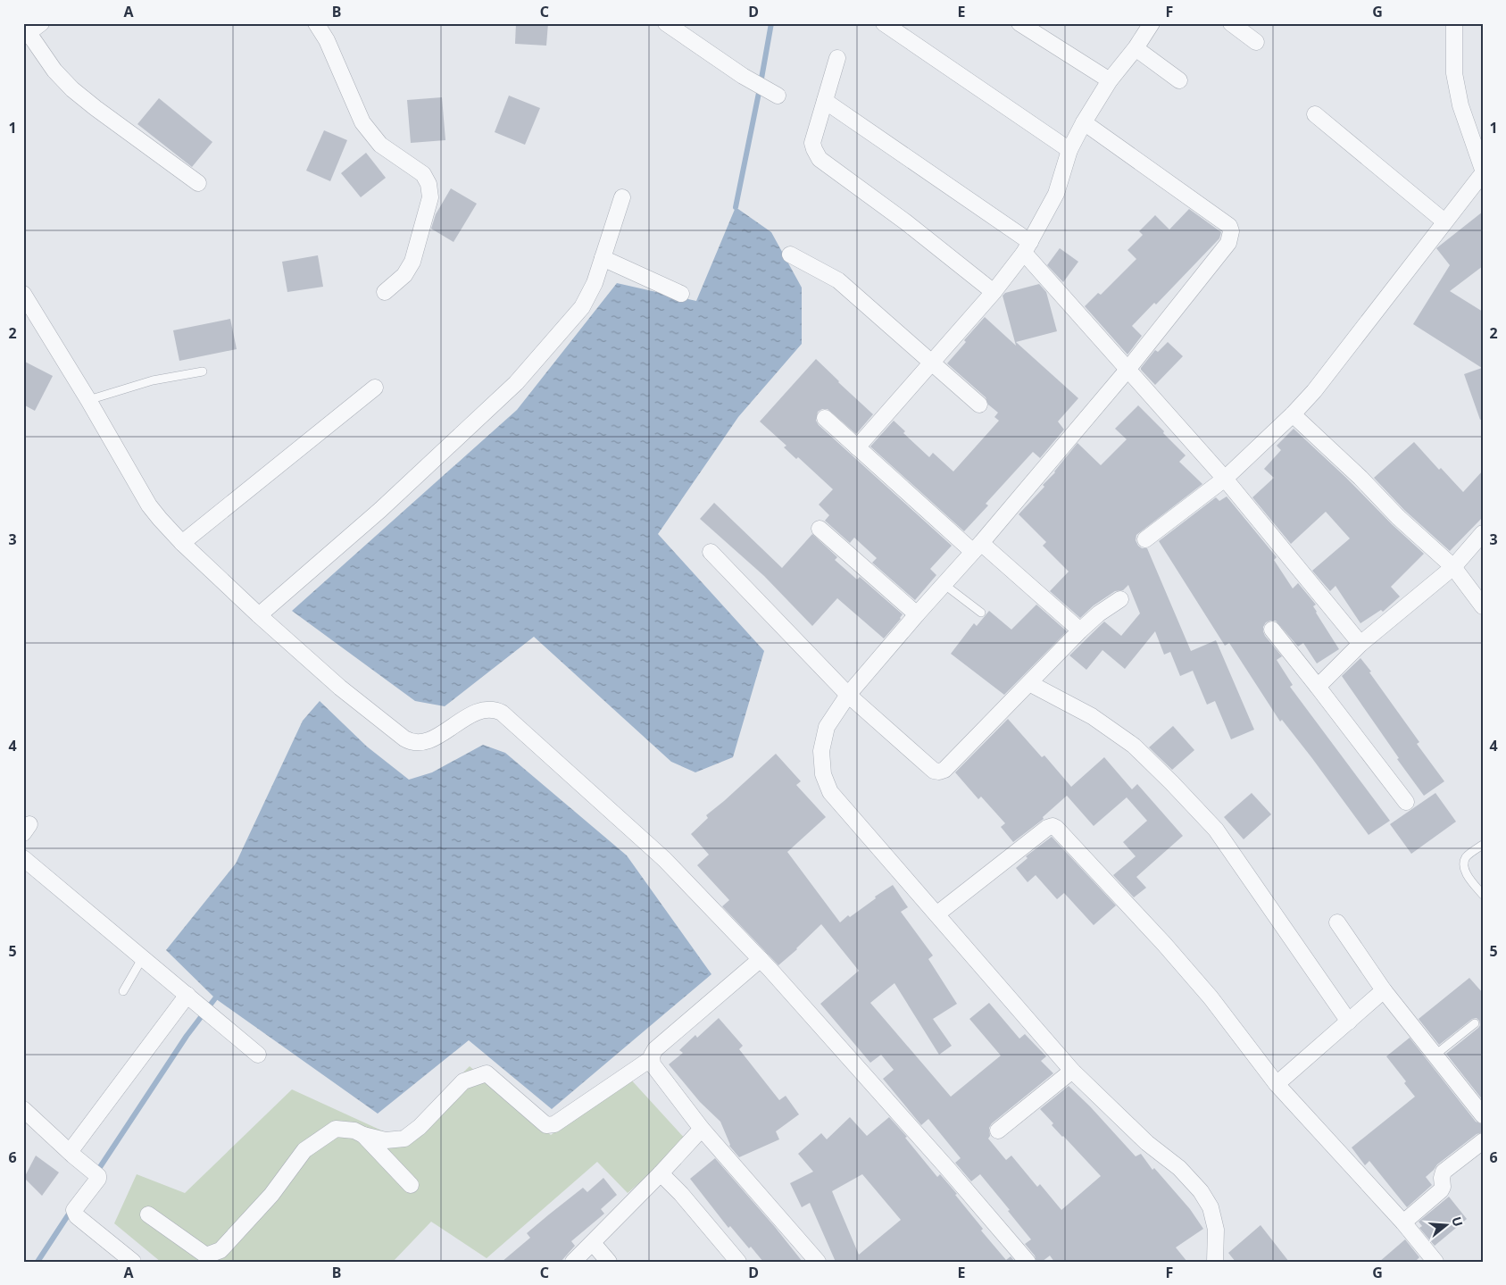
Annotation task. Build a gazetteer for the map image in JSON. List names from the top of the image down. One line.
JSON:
{"north":"right","grid":{"columns":["A","B","C","D","E","F","G"],"rows":["1","2","3","4","5","6"]}}
